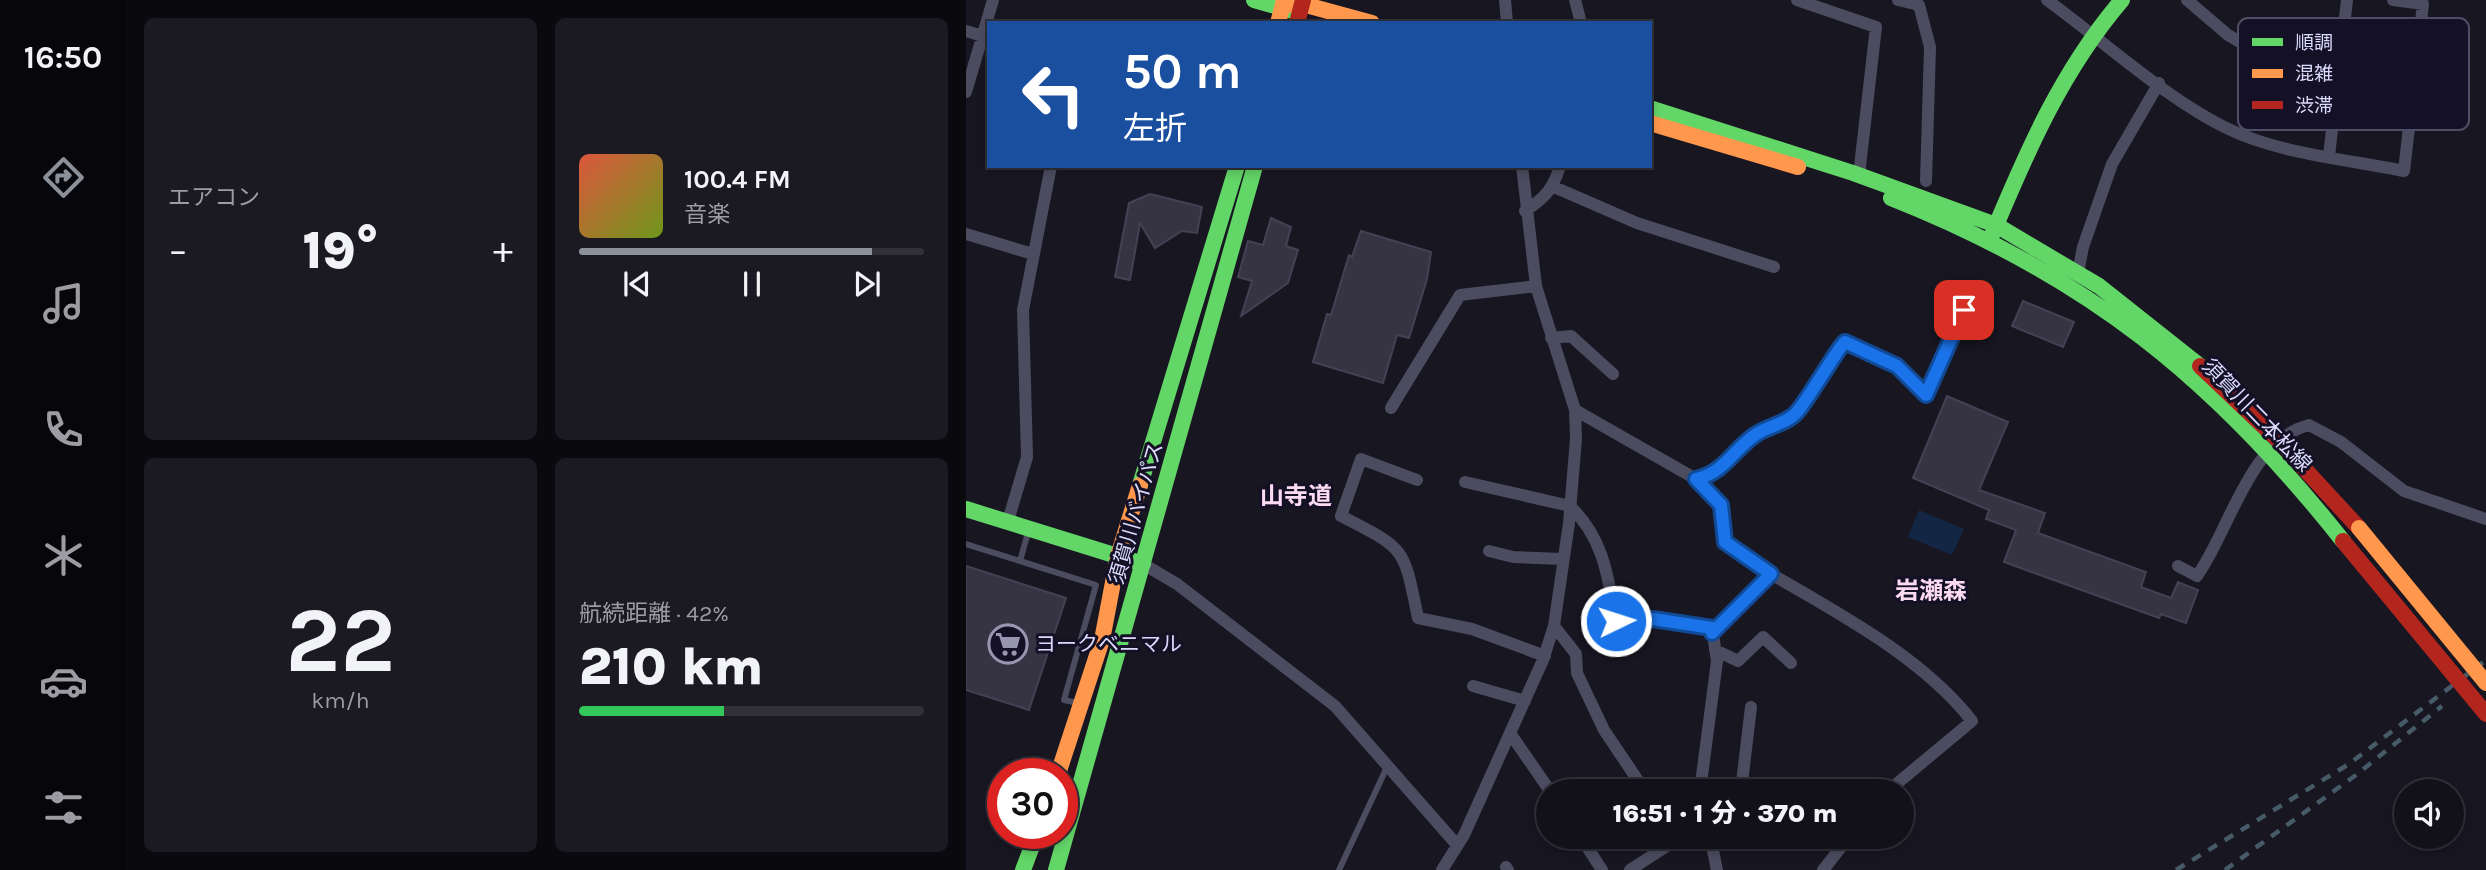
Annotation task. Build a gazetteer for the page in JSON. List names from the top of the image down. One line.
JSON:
{"streets":{"main road":["須賀川二本松線","須賀川バイパス"]},"districts":["山寺道","岩瀬森"],"places":{"supermarket":["ヨークベニマル"]},"legend":["順調","混雑","渋滞"],"page":{"tabs":"16:50","tile":["エアコン",["22","km/h"],["航続距離 · 42%","210 km"]],"turn":["50 m","左折"],"song":["100.4 FM","音楽"],"heat":["−","19°","+"],"limit":"30","trip":"16:51 · 1 分 · 370 m"}}
